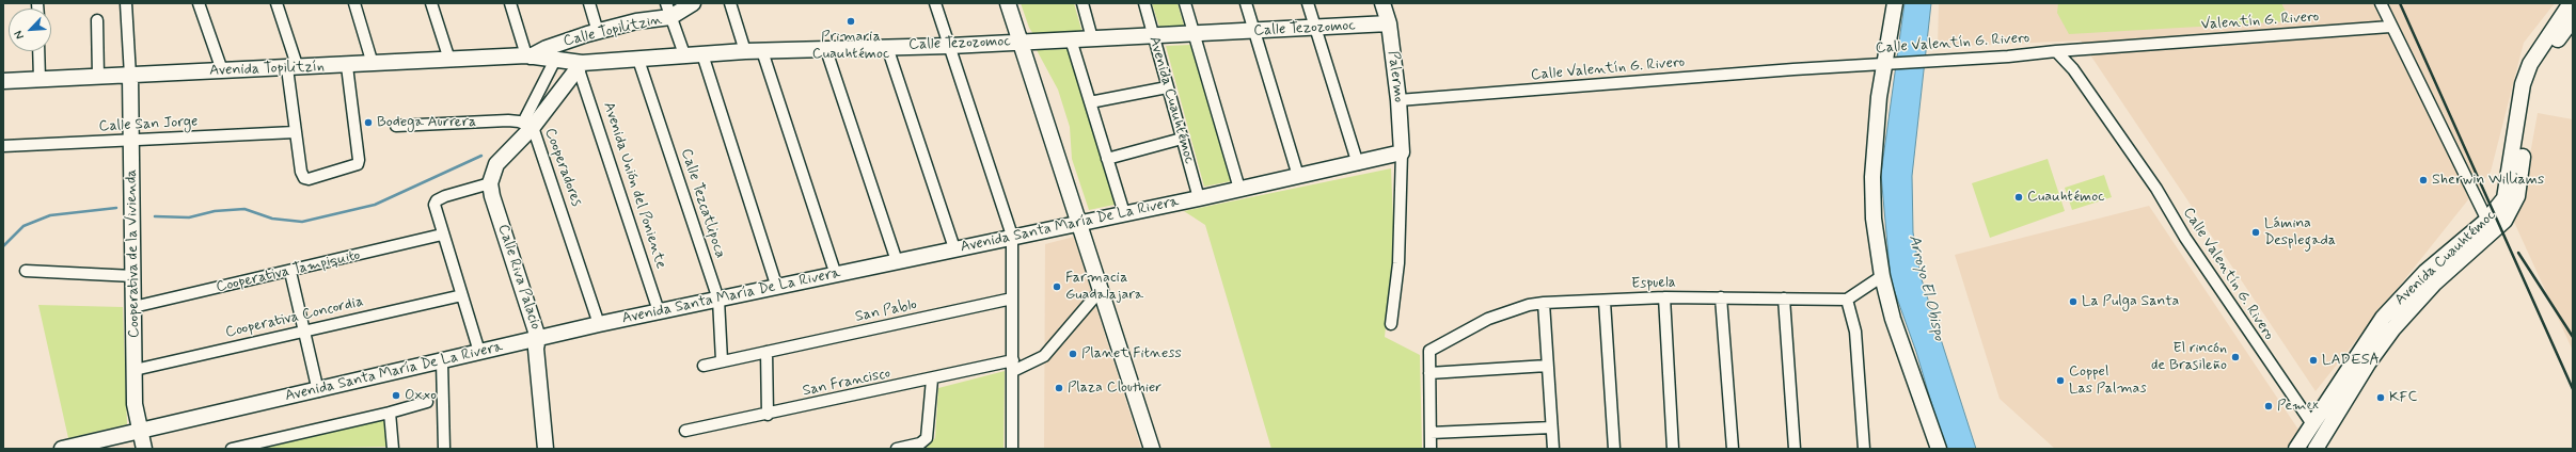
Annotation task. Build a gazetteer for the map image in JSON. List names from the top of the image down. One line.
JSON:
{"streets":{"street":["Valentín G. Rivero","Calle Tezozomoc","Calle Topilitzin","Calle Valentín G. Rivero","Avenida Topilitzín","Palermo","Avenida Cuauhtémoc","Calle San Jorge","Cooperadores","Avenida Unión del Poniente","Calle Tezcatlipoca","Avenida Santa María De La Rivera","Cooperativa de la Vivienda","Cooperativa Tampiquito","Calle Riva Palacio","Espuela","San Pablo","Cooperativa Concordia","San Francisco"]},"crossings":[["Valentín G. Rivero","Calle Valentín G. Rivero"],["Calle Tezozomoc","Calle Topilitzin"],["Calle Tezozomoc","Avenida Topilitzín"],["Calle Tezozomoc","Palermo"],["Calle Tezozomoc","Avenida Cuauhtémoc"],["Calle Tezozomoc","Avenida Unión del Poniente"],["Calle Tezozomoc","Calle Tezcatlipoca"],["Calle Topilitzin","Avenida Topilitzín"],["Calle Valentín G. Rivero","Palermo"],["Calle Valentín G. Rivero","Avenida Cuauhtémoc"],["Avenida Topilitzín","Cooperativa de la Vivienda"],["Palermo","Avenida Santa María De La Rivera"],["Avenida Cuauhtémoc","Avenida Santa María De La Rivera"],["Calle San Jorge","Cooperativa de la Vivienda"],["Cooperadores","Avenida Santa María De La Rivera"],["Avenida Unión del Poniente","Avenida Santa María De La Rivera"],["Calle Tezcatlipoca","Avenida Santa María De La Rivera"],["Calle Tezcatlipoca","San Pablo"],["Avenida Santa María De La Rivera","Cooperativa de la Vivienda"],["Avenida Santa María De La Rivera","Calle Riva Palacio"],["Cooperativa de la Vivienda","Cooperativa Tampiquito"],["Cooperativa de la Vivienda","Cooperativa Concordia"]],"water":["Arroyo El Obispo"],"places":["Primaria Cuauhtémoc","Bodega Aurrera","Sherwin Williams","Cuauhtémoc","Lámina Desplegada","Farmacia Guadalajara","La Pulga Santa","Planet Fitness","El rincón de Brasileño","LADESA","Coppel Las Palmas","Plaza Clouthier","Oxxo","KFC","Pemex"],"north":"bottom left"}
